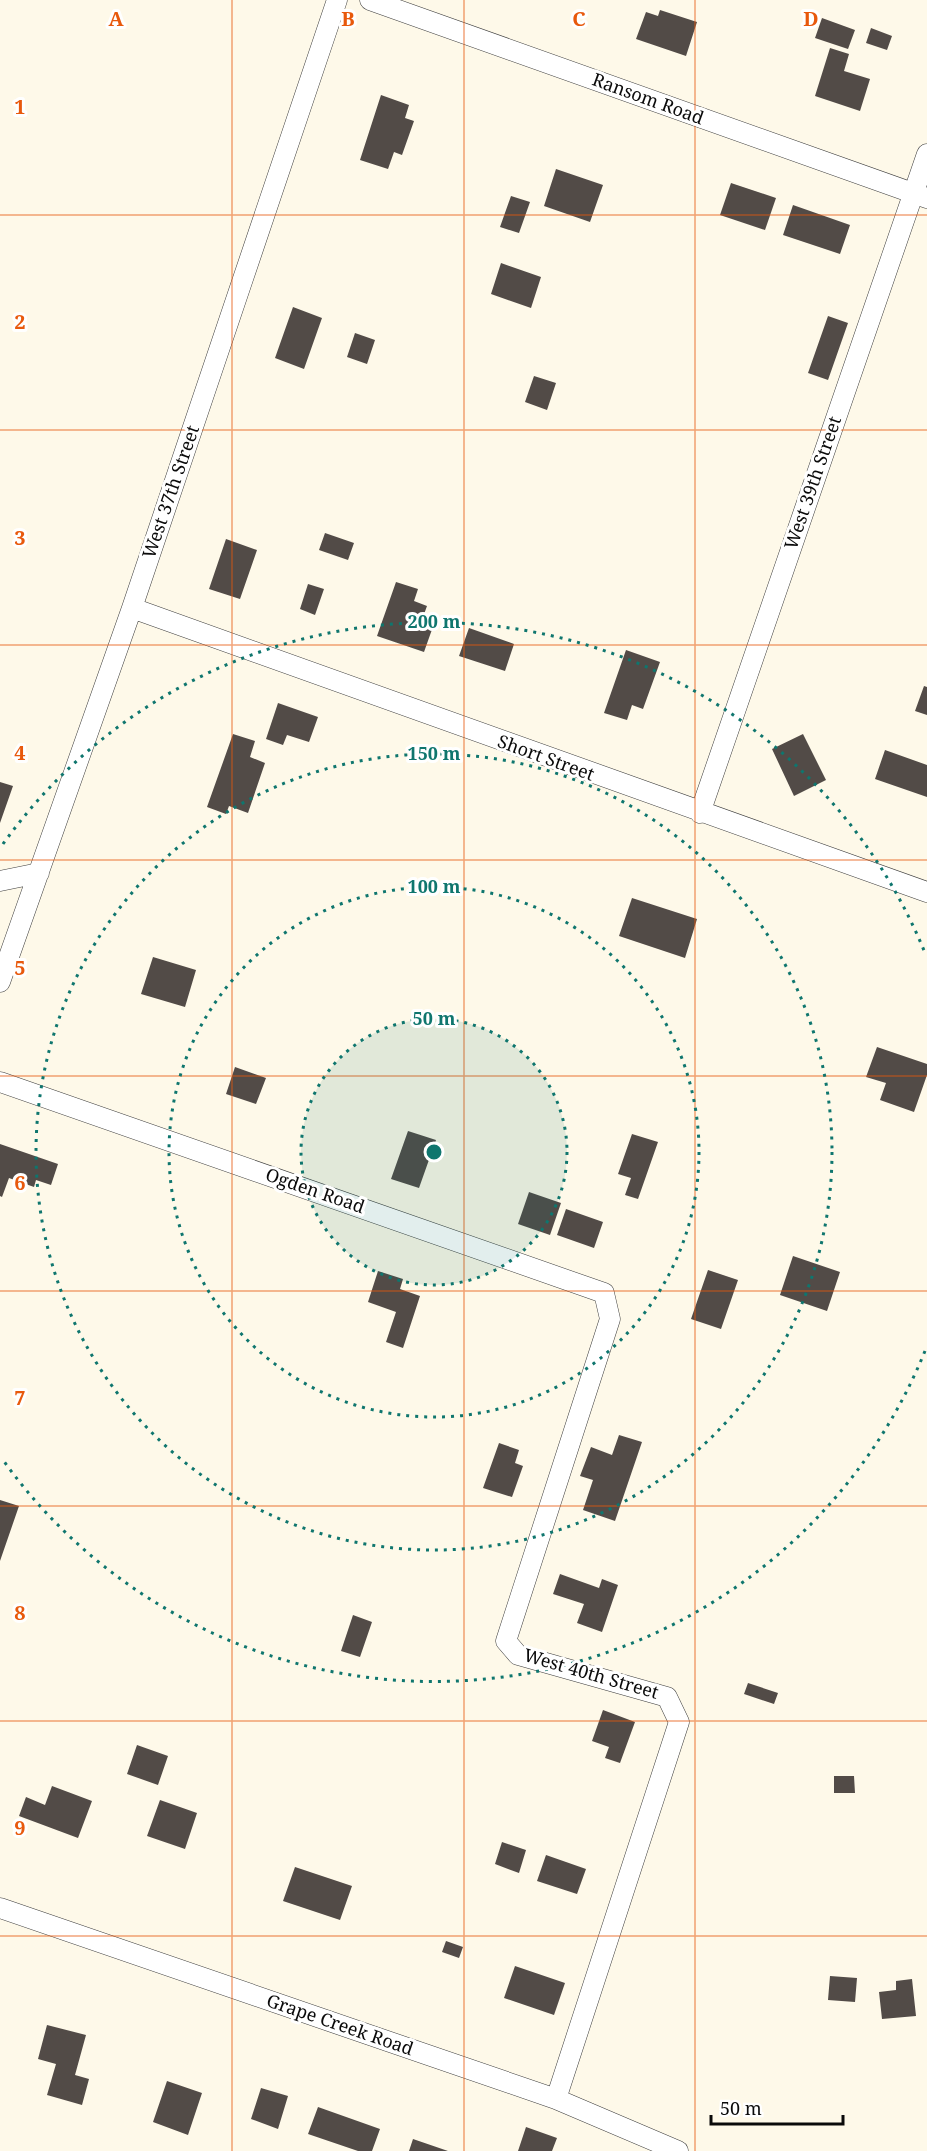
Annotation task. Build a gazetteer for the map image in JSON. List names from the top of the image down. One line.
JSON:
{"streets":{"street":["Ransom Road","West 39th Street","West 37th Street","Short Street","Ogden Road","West 40th Street","Grape Creek Road"]},"crossings":[["Ransom Road","West 39th Street"],["West 39th Street","Short Street"],["West 37th Street","Short Street"],["Ogden Road","West 40th Street"],["West 40th Street","Grape Creek Road"]],"scale_bar":"50 m","grid":{"columns":["A","B","C","D"],"rows":["1","2","3","4","5","6","7","8","9"]},"rings":["200 m","150 m","100 m","50 m"]}
